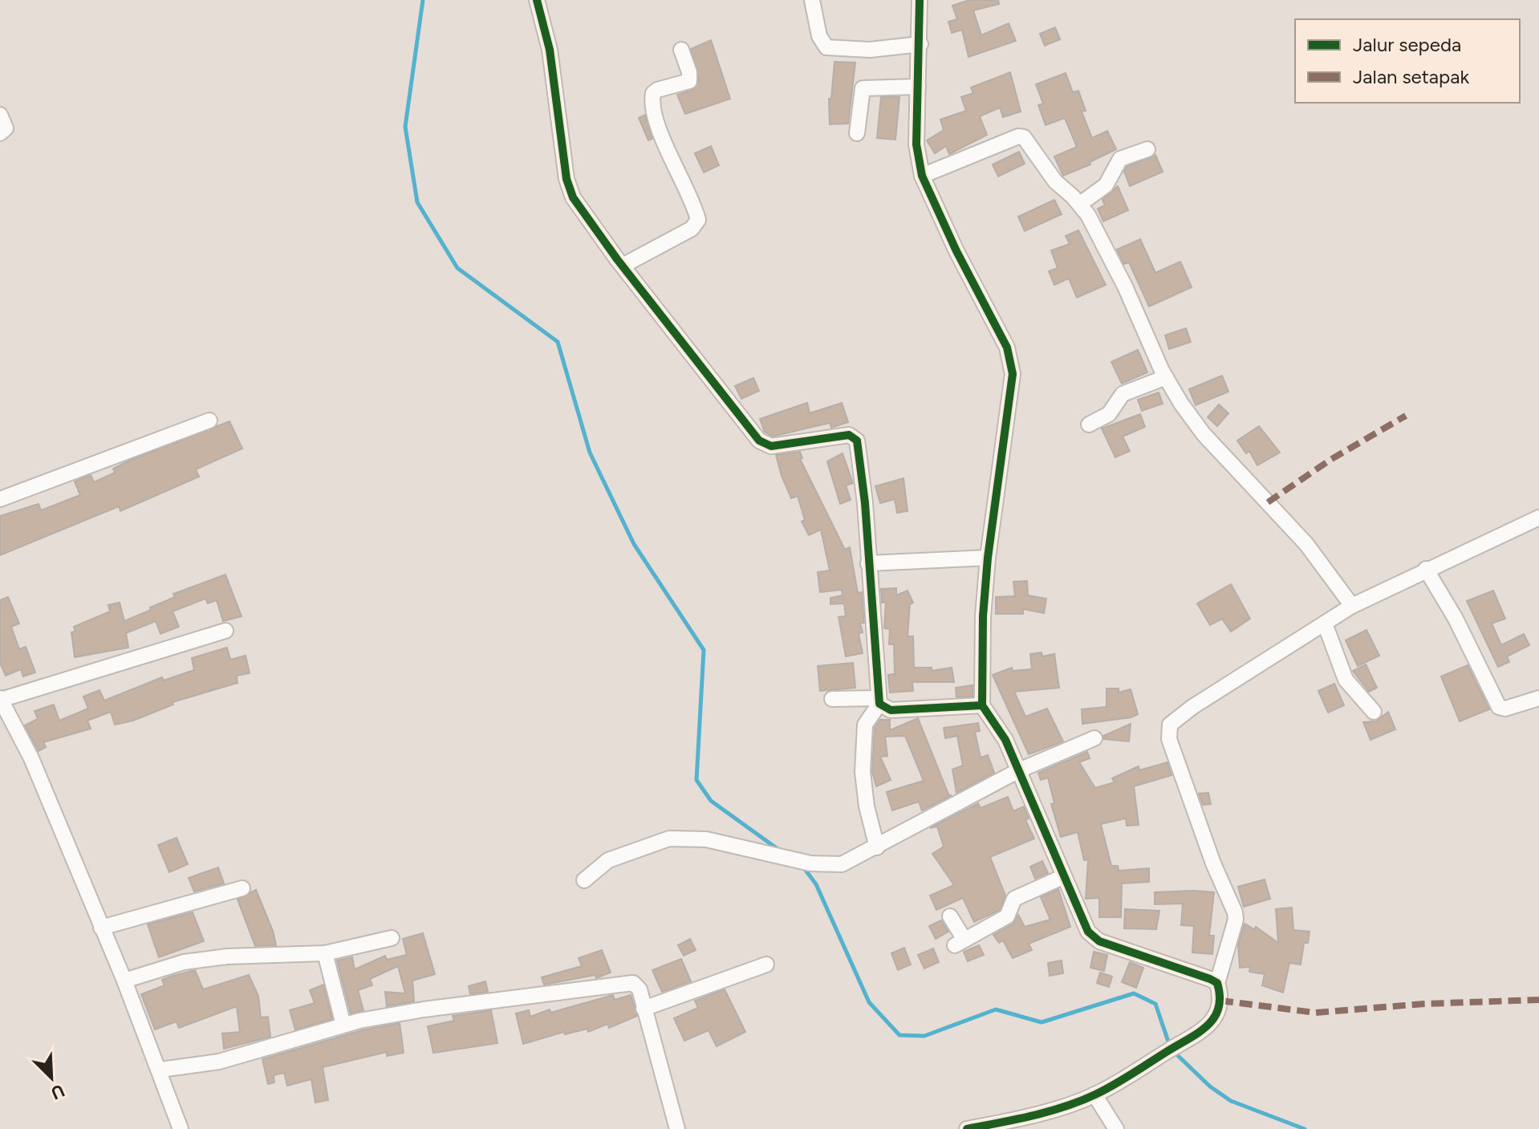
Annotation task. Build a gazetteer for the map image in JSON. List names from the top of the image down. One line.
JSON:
{"legend":["Jalur sepeda","Jalan setapak"],"north":"bottom right"}
